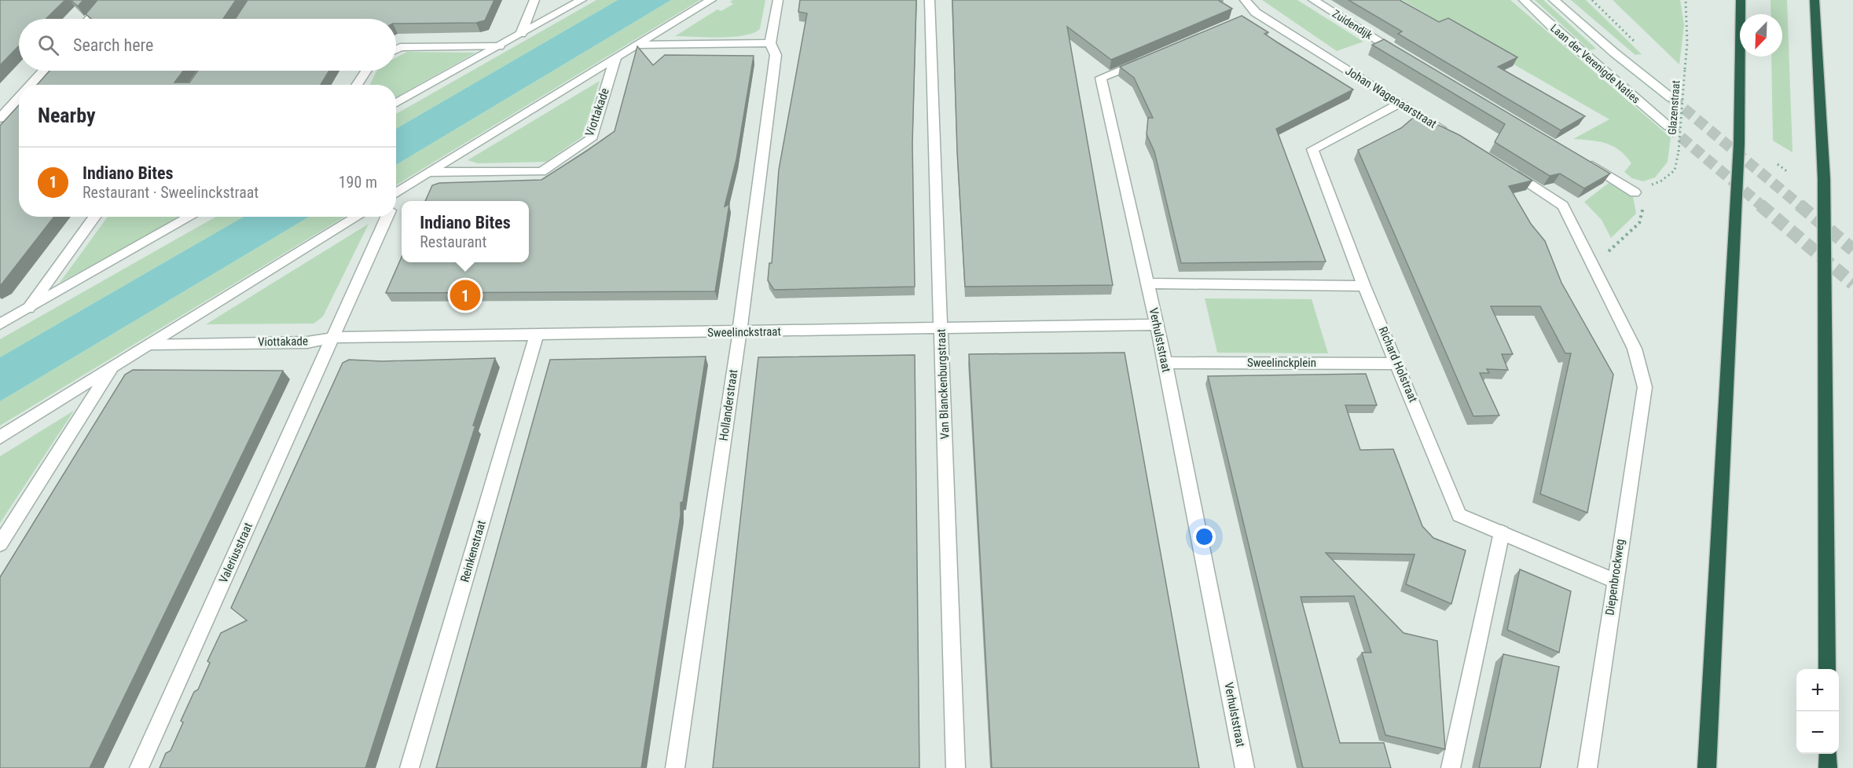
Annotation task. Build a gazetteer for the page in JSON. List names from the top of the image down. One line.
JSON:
{"streets":{"street":["Zuidendijk","Laan der Verenigde Naties","Johan Wagenaarstraat","Viottakade","Sweelinckstraat","Verhulststraat","Sweelinckplein","Richard Holstraat","Van Blanckenburgstraat","Hollanderstraat","Reinkenstraat","Valeriusstraat","Diepenbrockweg"],"path":["Glazenstraat"]},"crossings":[["Johan Wagenaarstraat","Richard Holstraat"],["Viottakade","Sweelinckstraat"],["Viottakade","Valeriusstraat"],["Sweelinckstraat","Verhulststraat"],["Sweelinckstraat","Van Blanckenburgstraat"],["Sweelinckstraat","Hollanderstraat"],["Sweelinckstraat","Reinkenstraat"],["Sweelinckstraat","Valeriusstraat"],["Verhulststraat","Sweelinckplein"],["Sweelinckplein","Richard Holstraat"],["Richard Holstraat","Diepenbrockweg"]],"north":"bottom left","page":{"search":"Search here","heading":"Nearby","list":[{"mark":"1","name":"Indiano Bites","note":"Restaurant · Sweelinckstraat","value":"190 m"}],"popup":["Indiano Bites","Restaurant"],"pins":"1","map_buttons":["+","−"]}}
